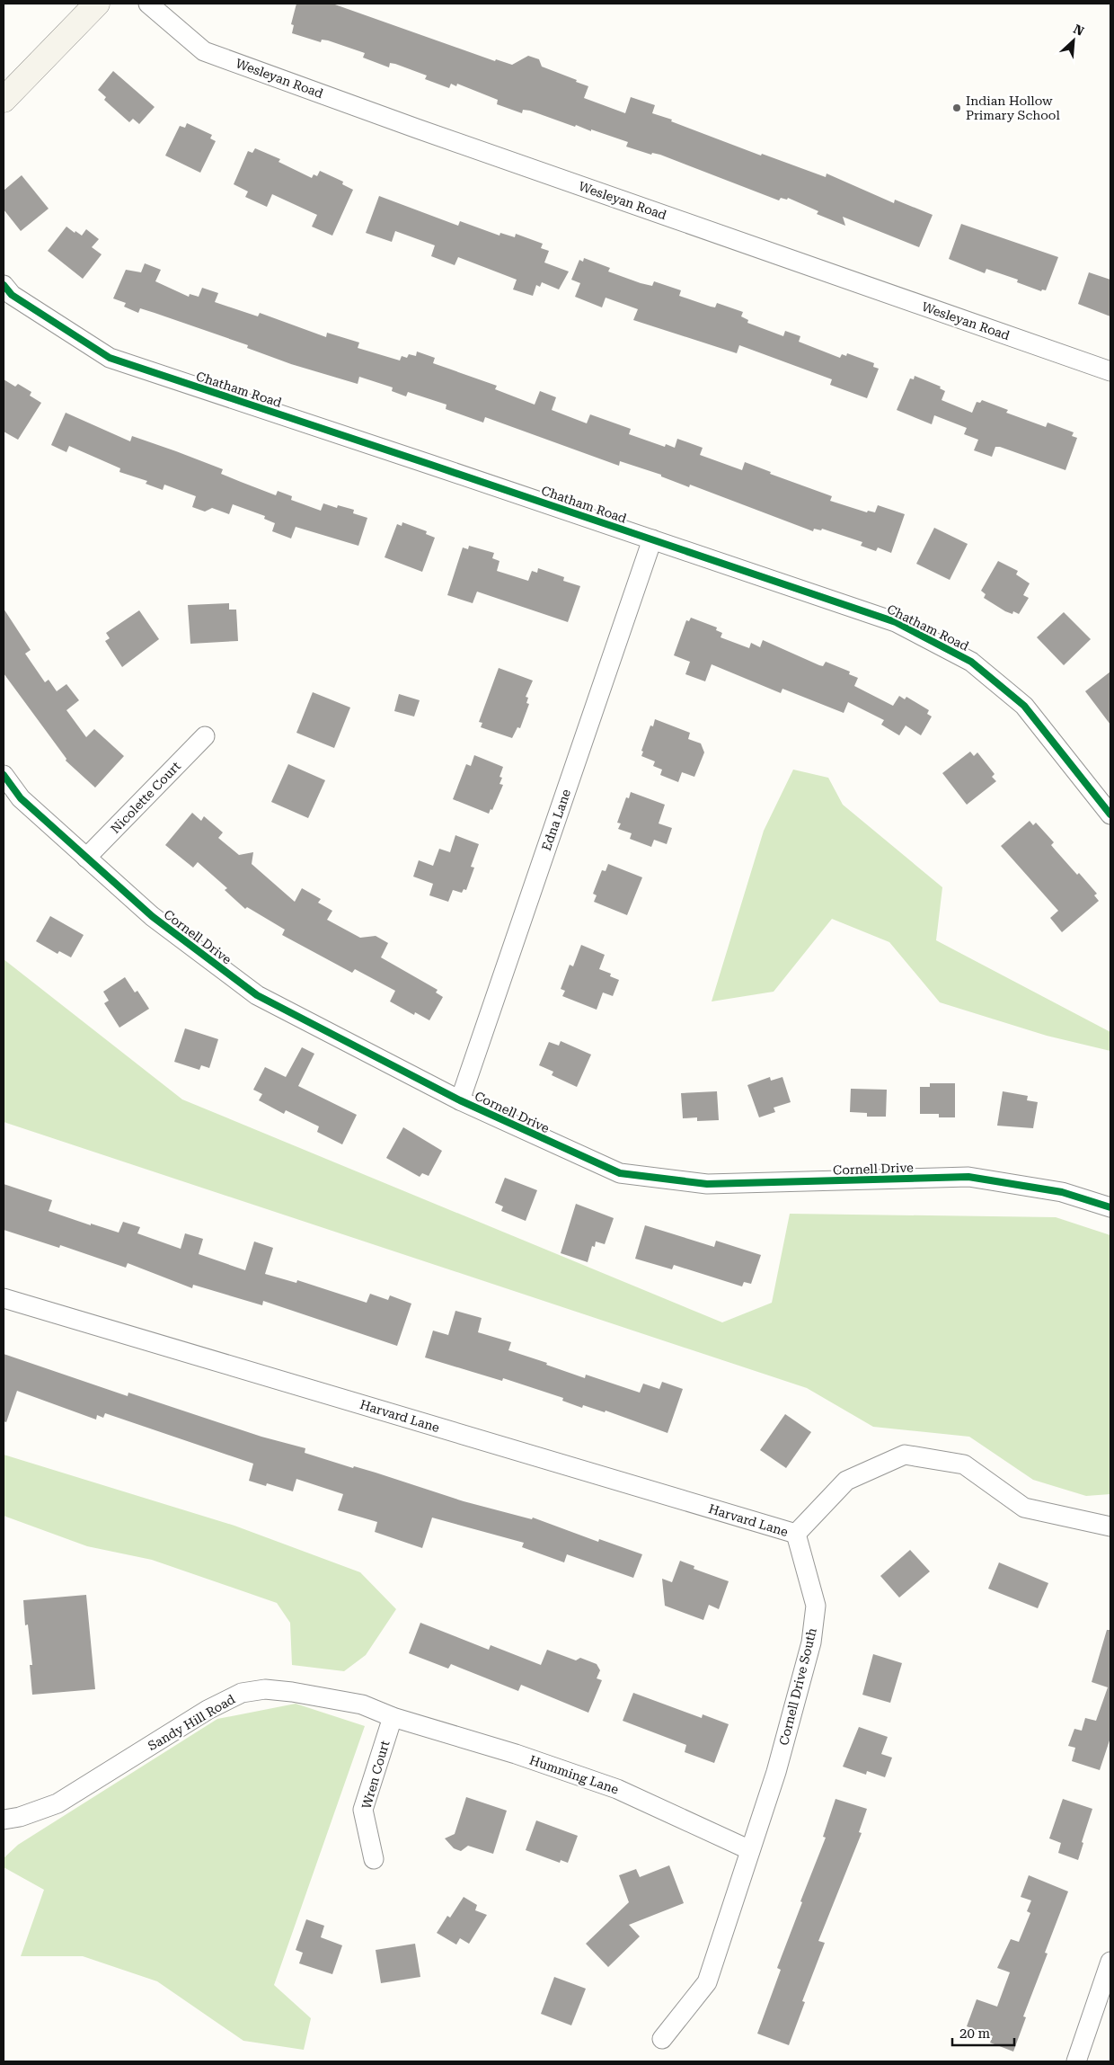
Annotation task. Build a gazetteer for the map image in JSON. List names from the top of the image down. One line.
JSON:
{"streets":{"street":["Wesleyan Road","Chatham Road","Nicolette Court","Edna Lane","Cornell Drive","Harvard Lane","Cornell Drive South","Sandy Hill Road","Wren Court","Humming Lane"]},"crossings":[["Chatham Road","Edna Lane"],["Nicolette Court","Cornell Drive"],["Edna Lane","Cornell Drive"],["Harvard Lane","Cornell Drive South"],["Cornell Drive South","Humming Lane"],["Sandy Hill Road","Wren Court"],["Sandy Hill Road","Humming Lane"],["Wren Court","Humming Lane"]],"places":["Indian Hollow Primary School"],"scale_bar":"20 m","north":"top right"}
